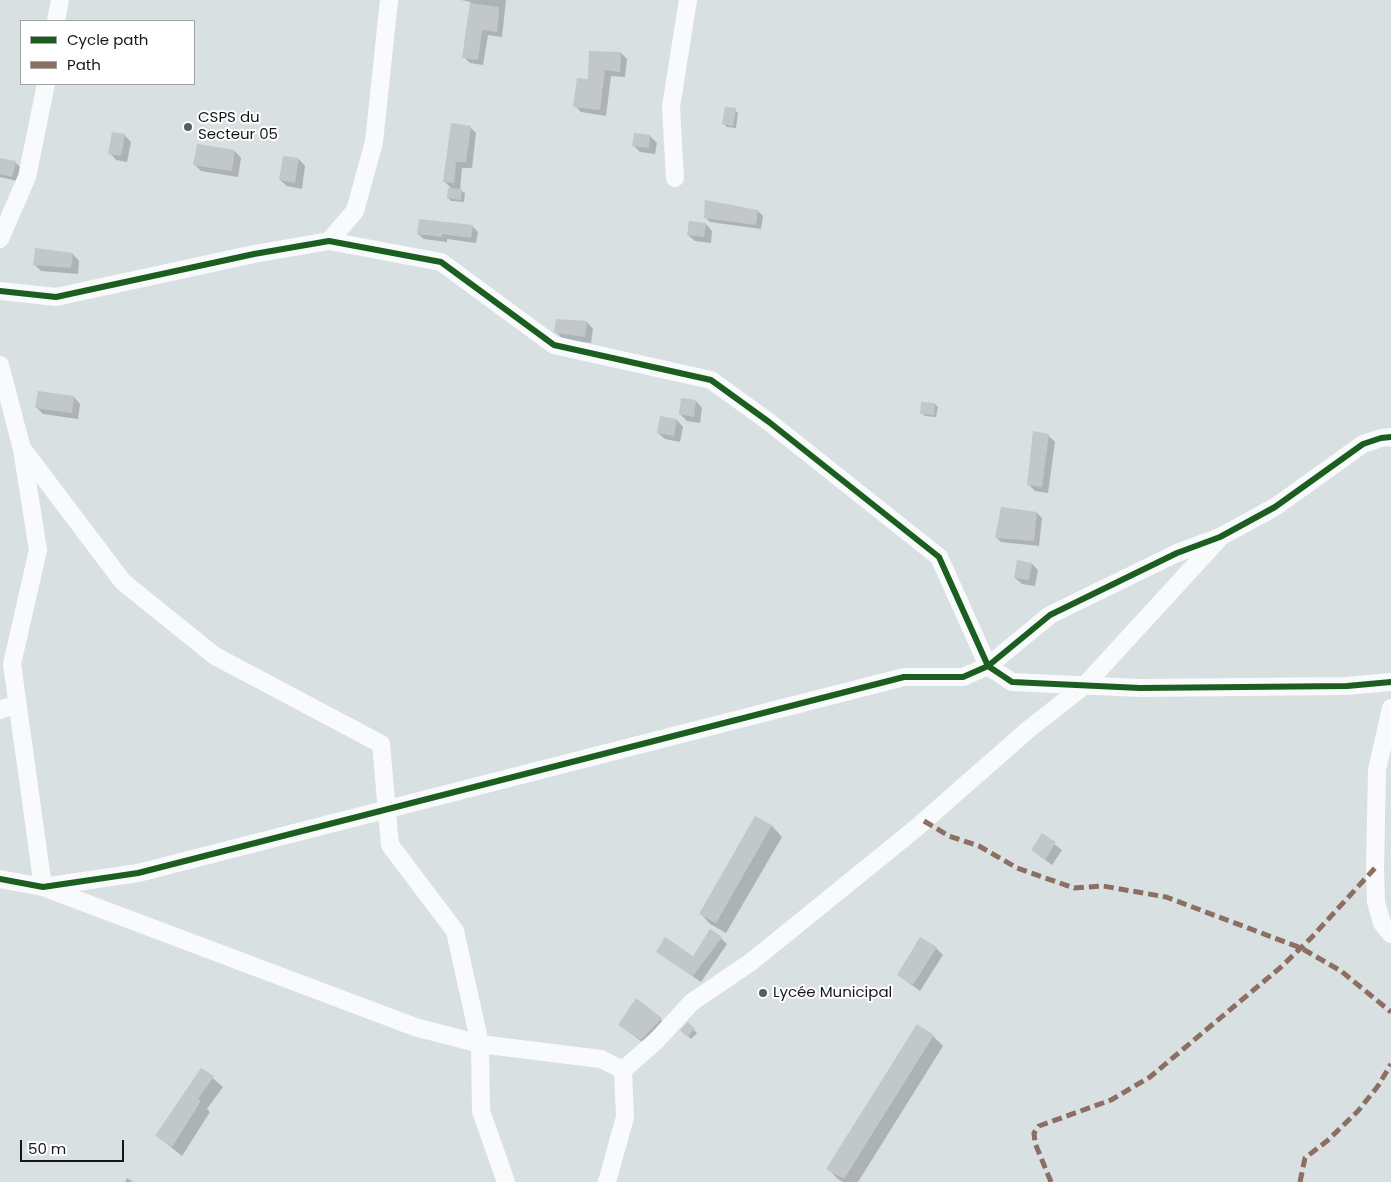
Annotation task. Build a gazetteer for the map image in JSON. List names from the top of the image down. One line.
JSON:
{"places":["CSPS du Secteur 05","Lycée Municipal"],"legend":["Cycle path","Path"],"scale_bar":"50 m"}
